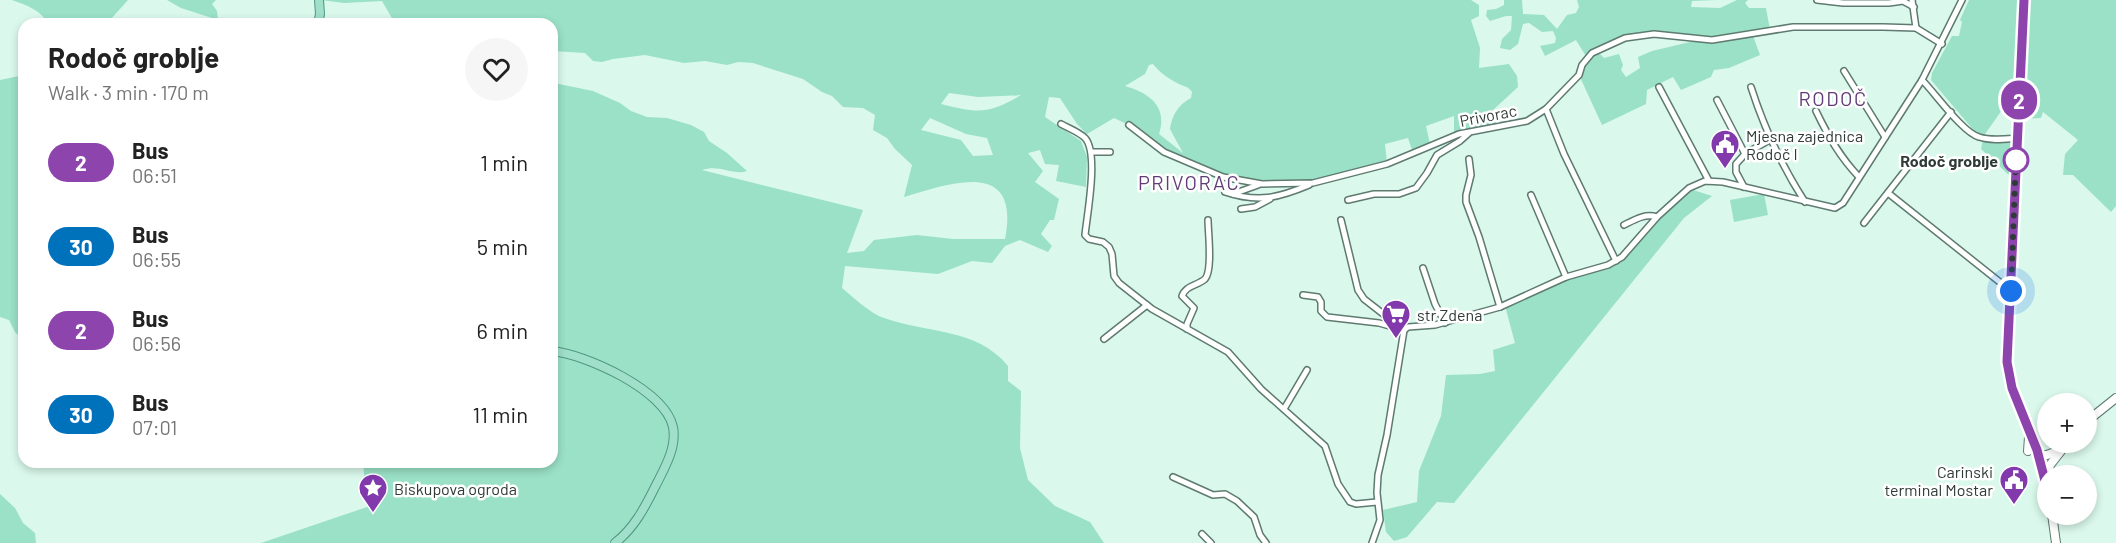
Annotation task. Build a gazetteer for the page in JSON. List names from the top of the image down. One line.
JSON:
{"streets":{"street":["Privorac"]},"districts":["RODOČ","PRIVORAC"],"places":{"other":["Rodoč groblje"],"public building":["Mjesna zajednica Rodoč I","Carinski terminal Mostar"],"supermarket":["str Zdena"],"place":["Biskupova ogroda"]},"lines":["bus line 2"],"page":{"on_map":"2","heading":["Rodoč groblje","Walk · 3 min · 170 m"],"list":[{"mark":"2","name":"Bus","note":"06:51","value":"1 min"},{"mark":"30","name":"Bus","note":"06:55","value":"5 min"},{"mark":"2","name":"Bus","note":"06:56","value":"6 min"},{"mark":"30","name":"Bus","note":"07:01","value":"11 min"}],"map_buttons":["+","−"]}}
